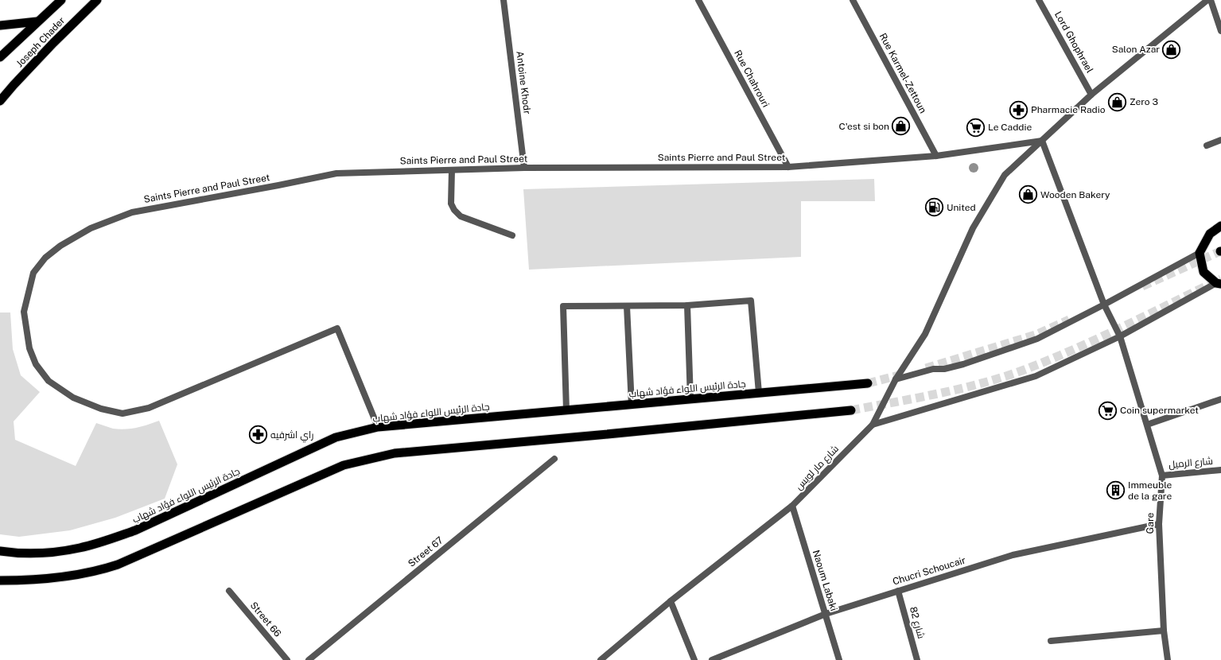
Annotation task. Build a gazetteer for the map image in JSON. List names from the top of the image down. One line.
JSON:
{"streets":{"highway":["Joseph Chader","جادة الرئيس اللواء فؤاد شهاب"],"street":["Lord Ghophrael","Rue Karmel-Zettoun","Rue Chahrouri","Antoine Khodr","Saints Pierre and Paul Street","شارع الرميل","شارع مار لويس","Gare","Street 67","Chucri Schoucair","Naoum Labaki","Street 66","شارع 82"]},"crossings":[["Lord Ghophrael","شارع مار لويس"],["Rue Karmel-Zettoun","Saints Pierre and Paul Street"],["Rue Chahrouri","Saints Pierre and Paul Street"],["Antoine Khodr","Saints Pierre and Paul Street"],["Saints Pierre and Paul Street","جادة الرئيس اللواء فؤاد شهاب"],["Saints Pierre and Paul Street","شارع مار لويس"],["Saints Pierre and Paul Street","Gare"],["شارع الرميل","Gare"],["شارع مار لويس","Gare"],["شارع مار لويس","Naoum Labaki"],["Gare","Chucri Schoucair"],["Chucri Schoucair","Naoum Labaki"],["Chucri Schoucair","شارع 82"]],"places":{"shop":["Salon Azar","Zero 3","C'est si bon","Wooden Bakery"],"pharmacy":["Pharmacie Radio","راي اشرفيه"],"supermarket":["Le Caddie","Coin supermarket"],"fuel station":["United"],"building":["Immeuble de la gare"]}}
